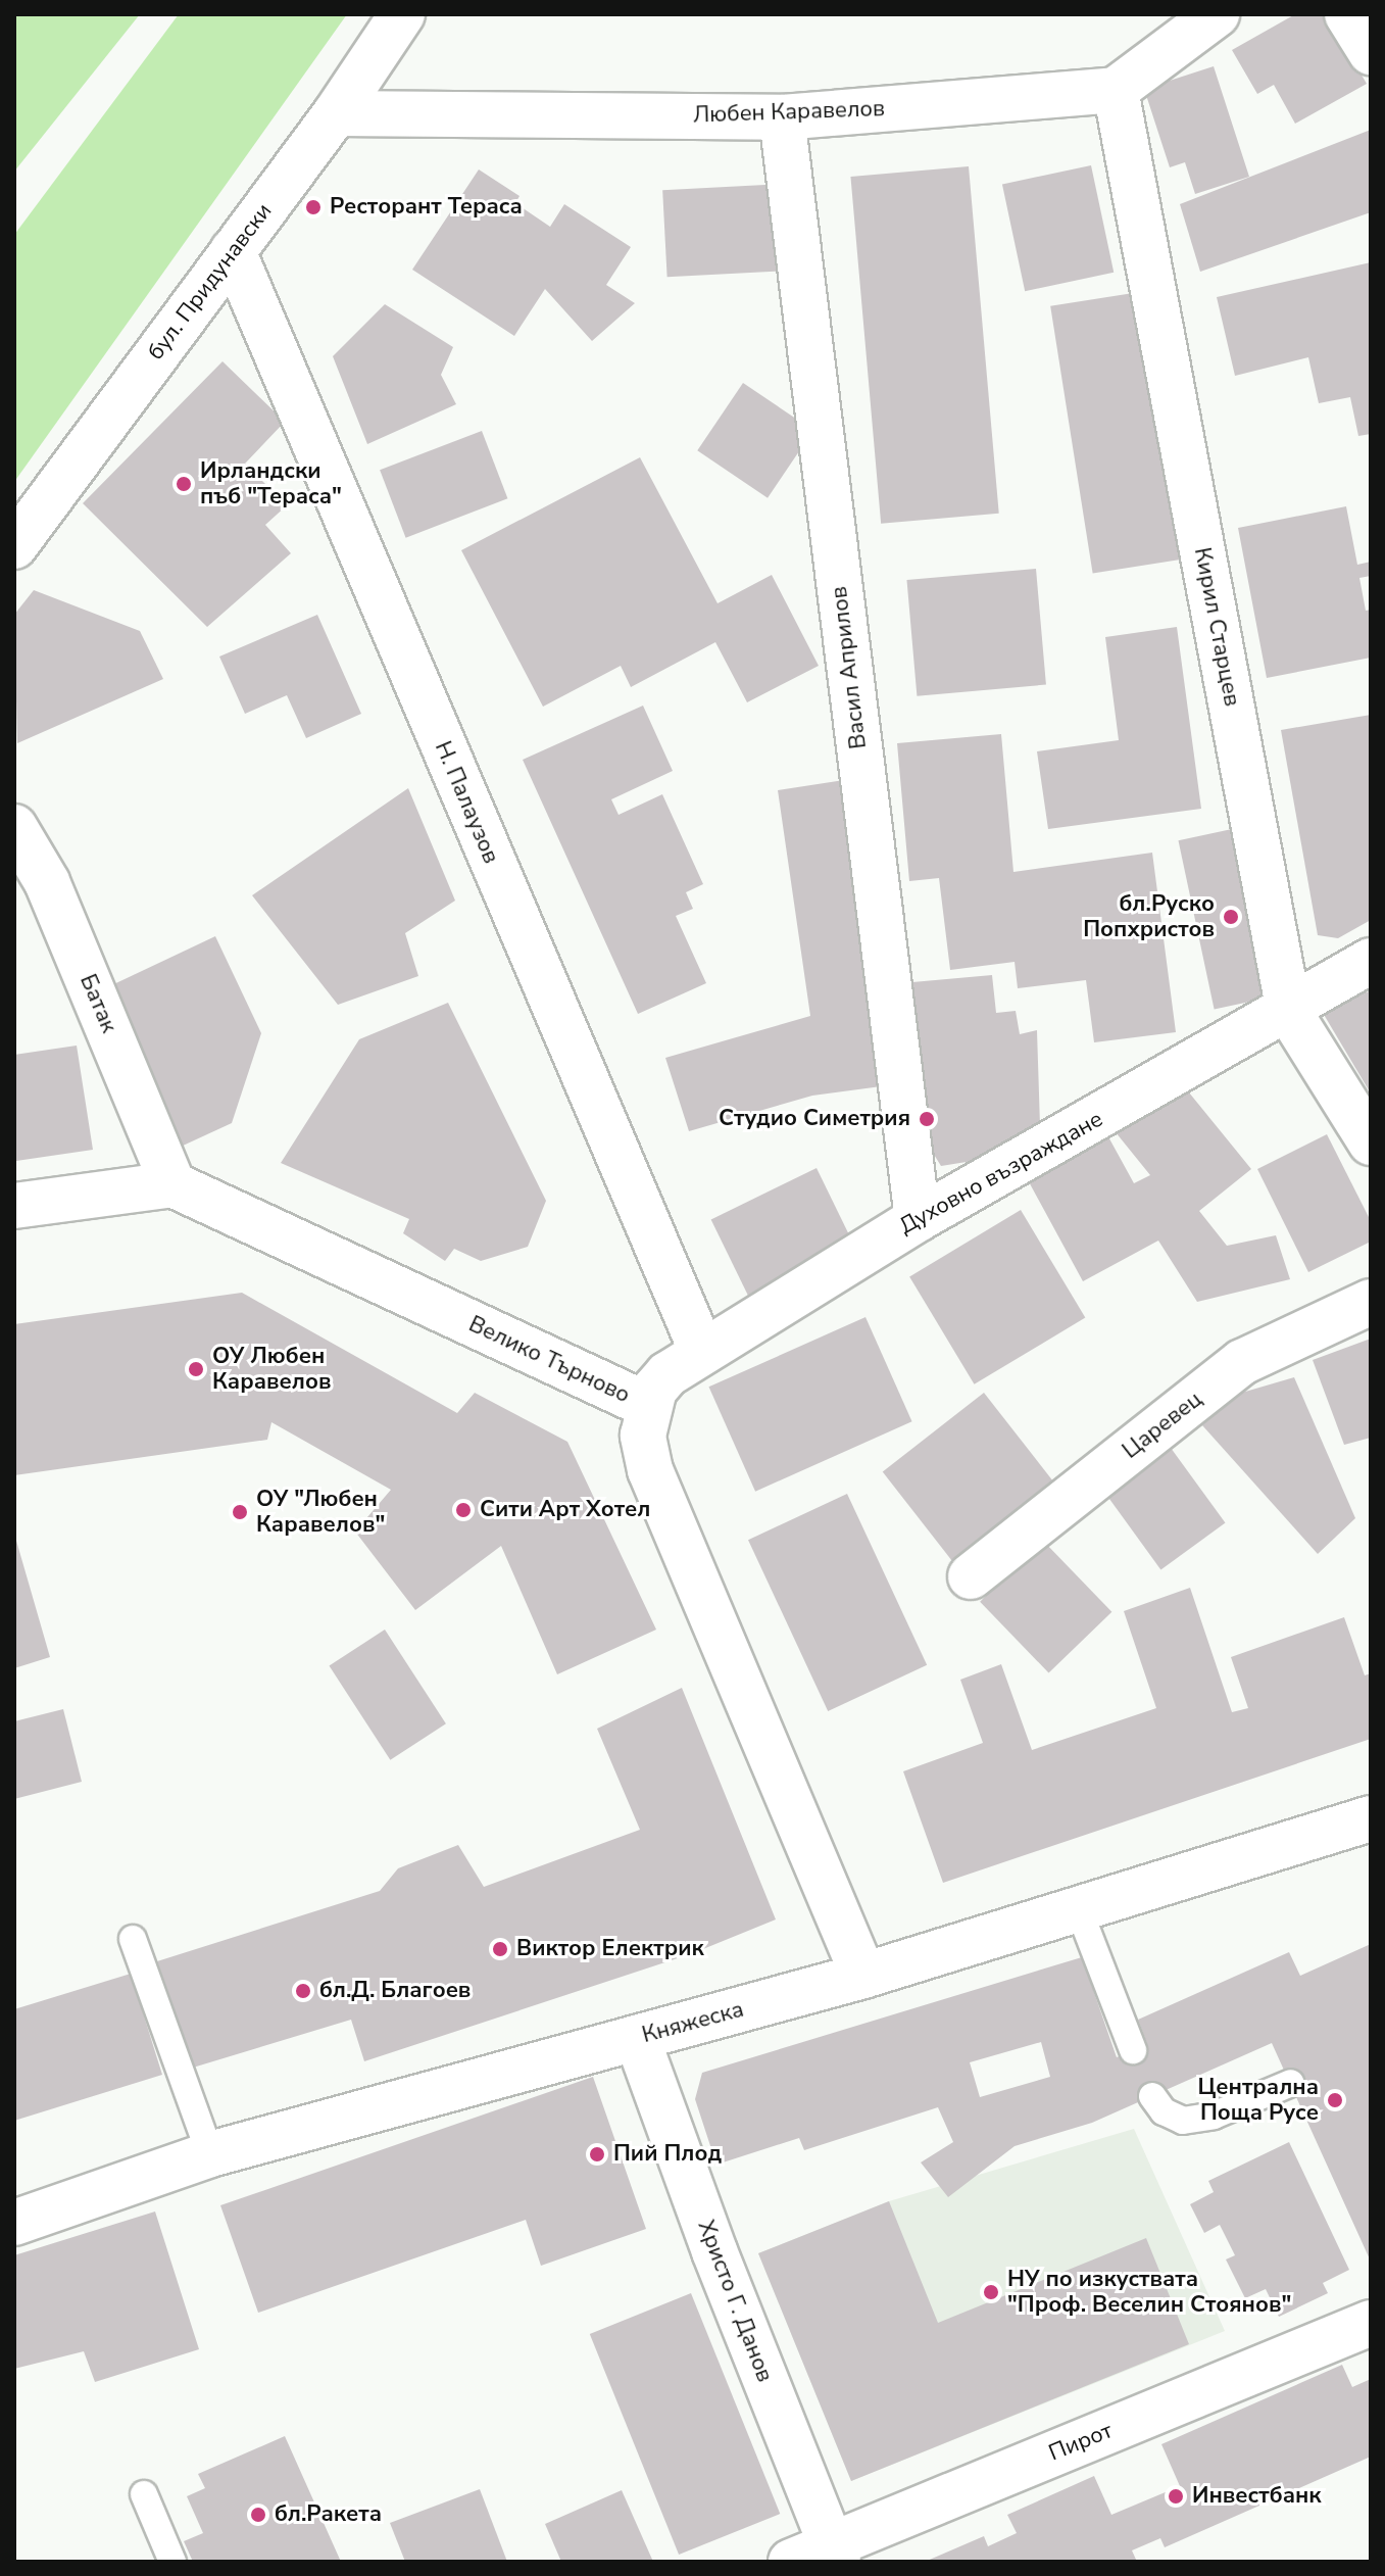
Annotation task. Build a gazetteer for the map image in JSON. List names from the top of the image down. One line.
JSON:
{"streets":{"street":["Любен Каравелов","бул. Придунавски","Кирил Старцев","Васил Априлов","Н. Палаузов","Батак","Духовно възраждане","Велико Търново","Царевец","Княжеска","Христо Г. Данов","Пирот"]},"crossings":[["Любен Каравелов","бул. Придунавски"],["Любен Каравелов","Кирил Старцев"],["Любен Каравелов","Васил Априлов"],["бул. Придунавски","Н. Палаузов"],["Кирил Старцев","Духовно възраждане"],["Васил Априлов","Духовно възраждане"],["Н. Палаузов","Духовно възраждане"],["Батак","Велико Търново"],["Духовно възраждане","Велико Търново"],["Велико Търново","Княжеска"],["Княжеска","Христо Г. Данов"],["Христо Г. Данов","Пирот"]],"places":["Ресторант Тераса","Ирландски пъб \"Тераса\"","бл.Руско Попхристов","Студио Симетрия","ОУ Любен Каравелов","Сити Арт Хотел","ОУ \"Любен Каравелов\"","Виктор Електрик","бл.Д. Благоев","Централна Поща Русе","Пий Плод","НУ по изкуствата \"Проф. Веселин Стоянов\"","Инвестбанк","бл.Ракета"]}
